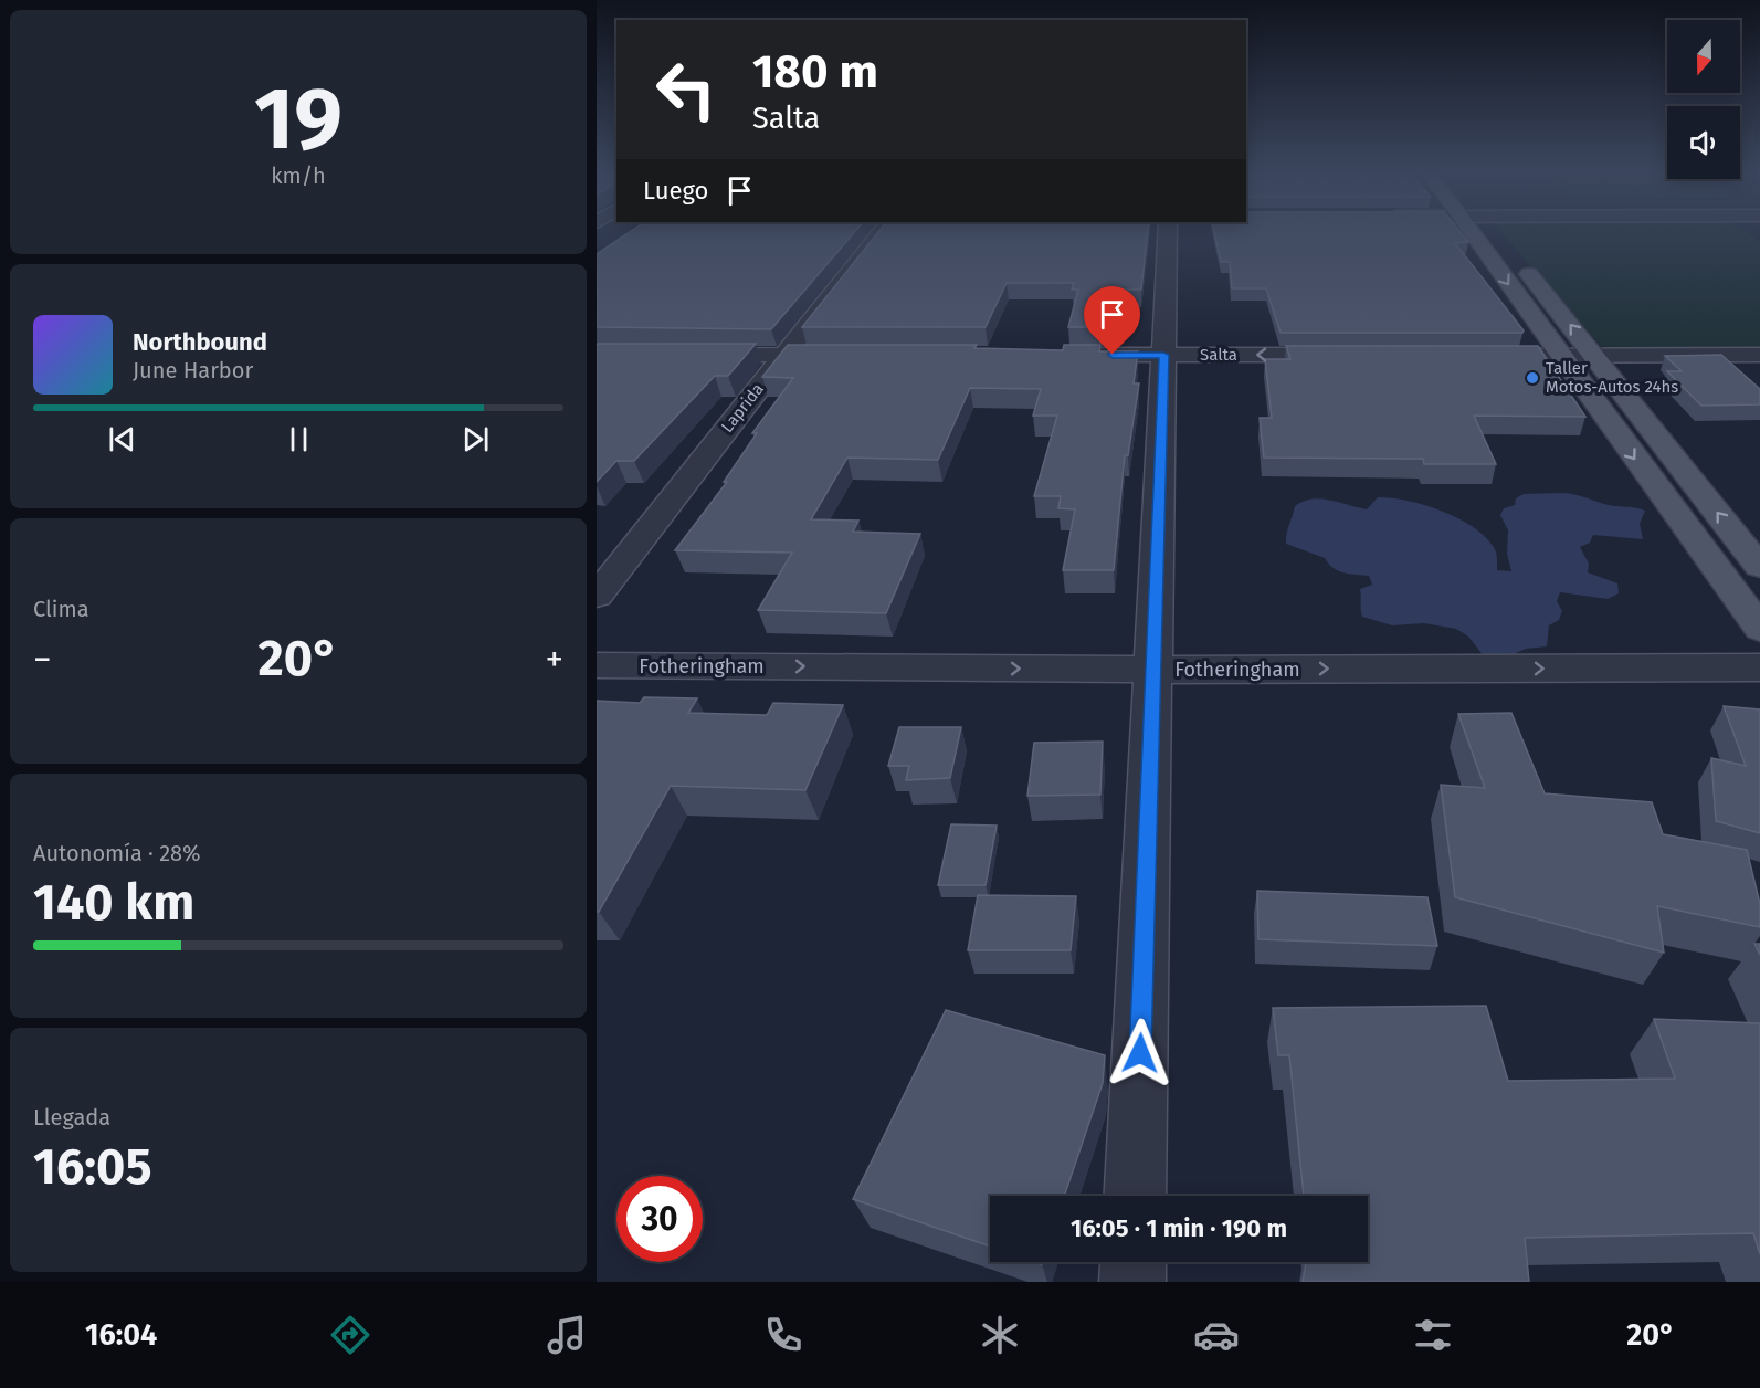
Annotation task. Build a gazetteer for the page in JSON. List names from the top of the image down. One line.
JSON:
{"streets":{"street":["Salta","Laprida","Fotheringham"]},"one_way":["Salta"],"places":["Taller Motos-Autos 24hs"],"north":"bottom","page":{"tile":[["19","km/h"],"Clima",["Autonomía · 28%","140 km"],["Llegada","16:05"]],"turn":["180 m","Salta"],"then":"Luego","song":["Northbound","June Harbor"],"heat":["−","20°","+"],"limit":"30","trip":"16:05 · 1 min · 190 m","tabs":["16:04","20°"]}}
